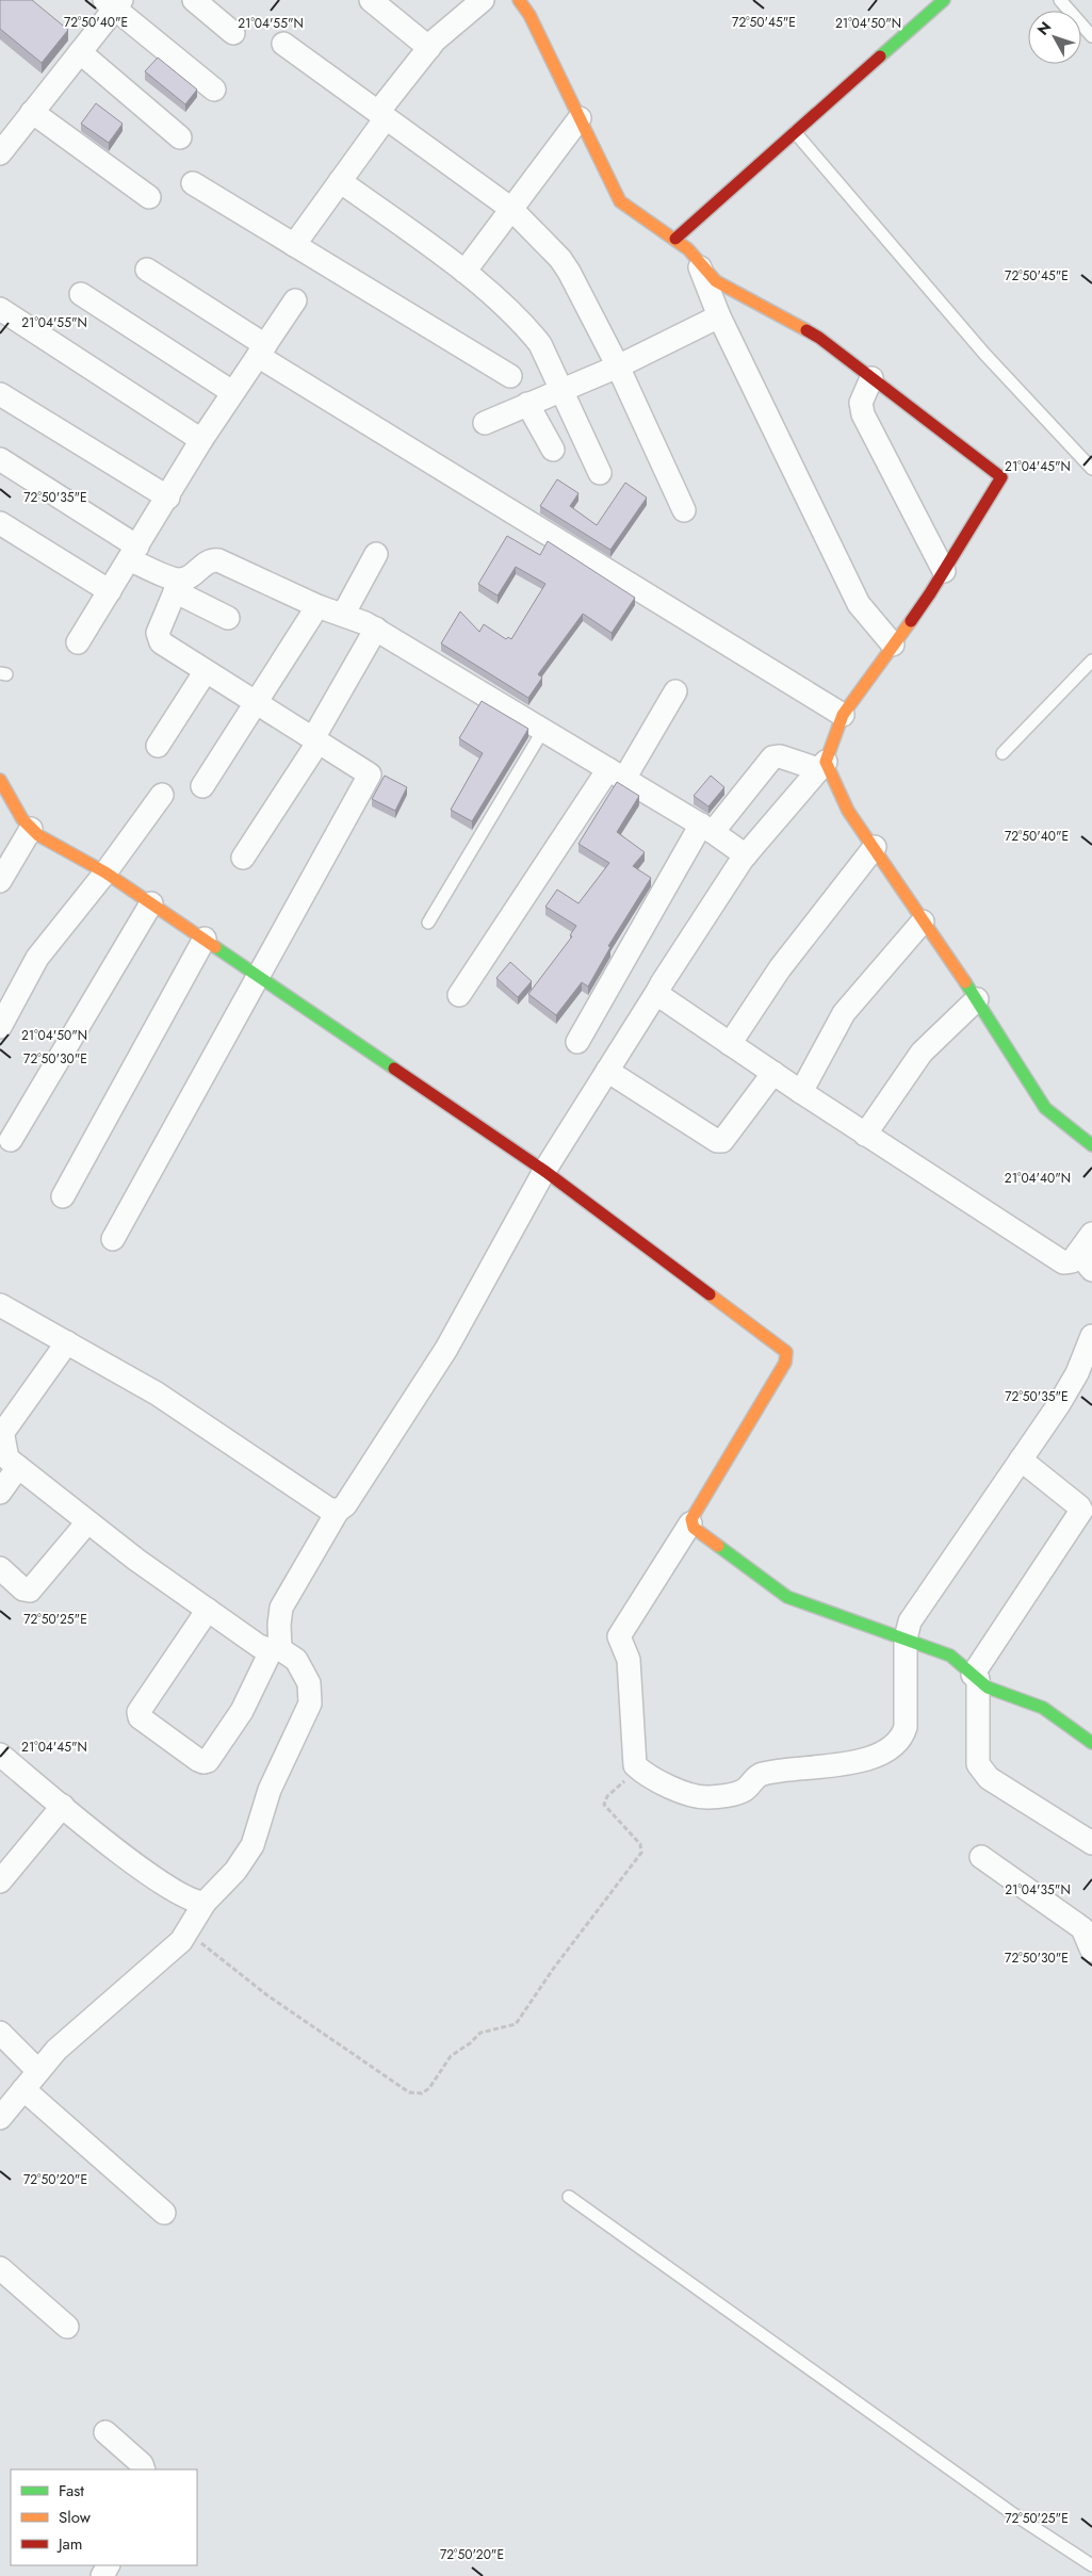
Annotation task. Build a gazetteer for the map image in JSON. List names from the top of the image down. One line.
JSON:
{"legend":["Fast","Slow","Jam"],"north":"top left","coordinates":["72°50'40\"E","72°50'45\"E","21°04'55\"N","21°04'50\"N","21°04'45\"N","72°50'35\"E","72°50'30\"E","21°04'40\"N","72°50'25\"E","21°04'35\"N","72°50'20\"E"]}
